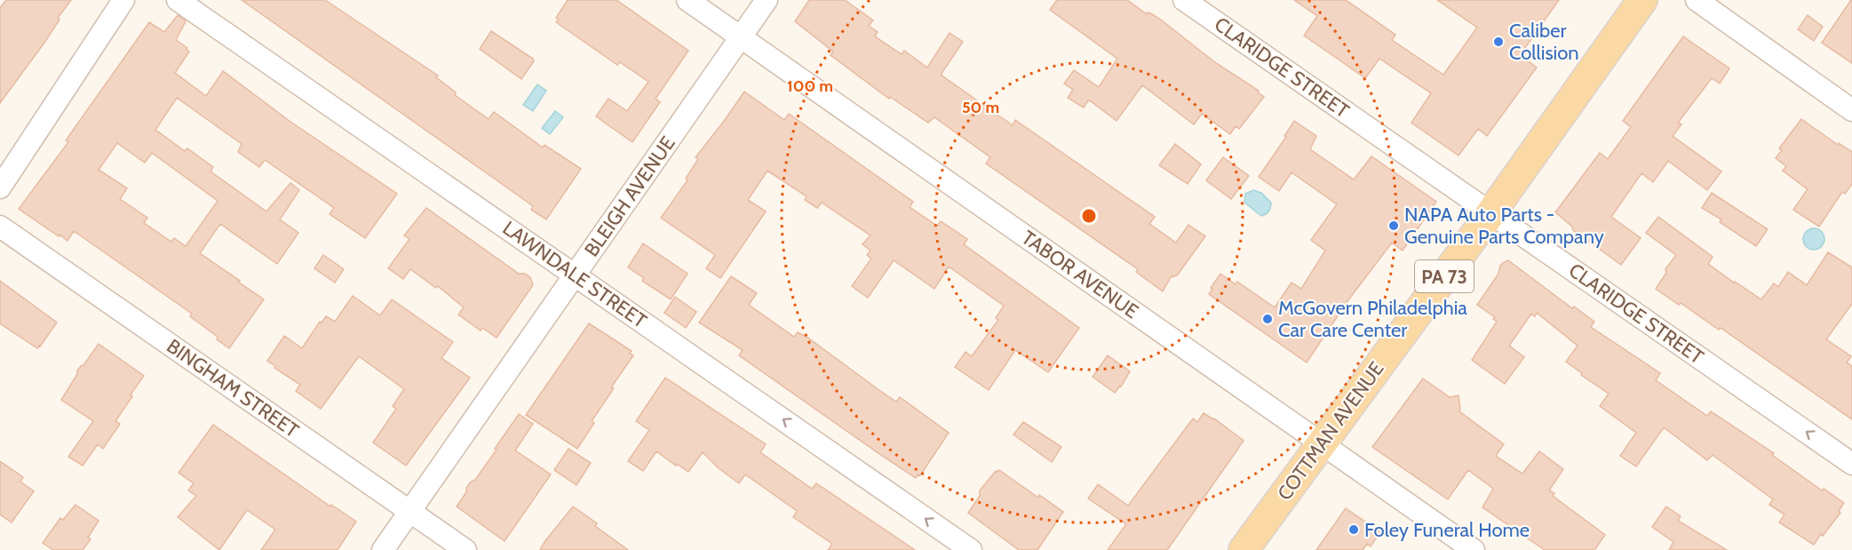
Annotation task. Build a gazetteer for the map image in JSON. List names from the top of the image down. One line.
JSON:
{"streets":{"main road":["PA 73","COTTMAN AVENUE"],"street":["CLARIDGE STREET","BLEIGH AVENUE","LAWNDALE STREET","TABOR AVENUE","BINGHAM STREET"]},"crossings":[["CLARIDGE STREET","COTTMAN AVENUE"],["BLEIGH AVENUE","LAWNDALE STREET"],["BLEIGH AVENUE","TABOR AVENUE"],["BLEIGH AVENUE","BINGHAM STREET"],["TABOR AVENUE","COTTMAN AVENUE"]],"one_way":["CLARIDGE STREET","LAWNDALE STREET"],"places":["Caliber Collision","NAPA Auto Parts - Genuine Parts Company","McGovern Philadelphia Car Care Center","Foley Funeral Home"],"rings":["100 m","50 m"]}
